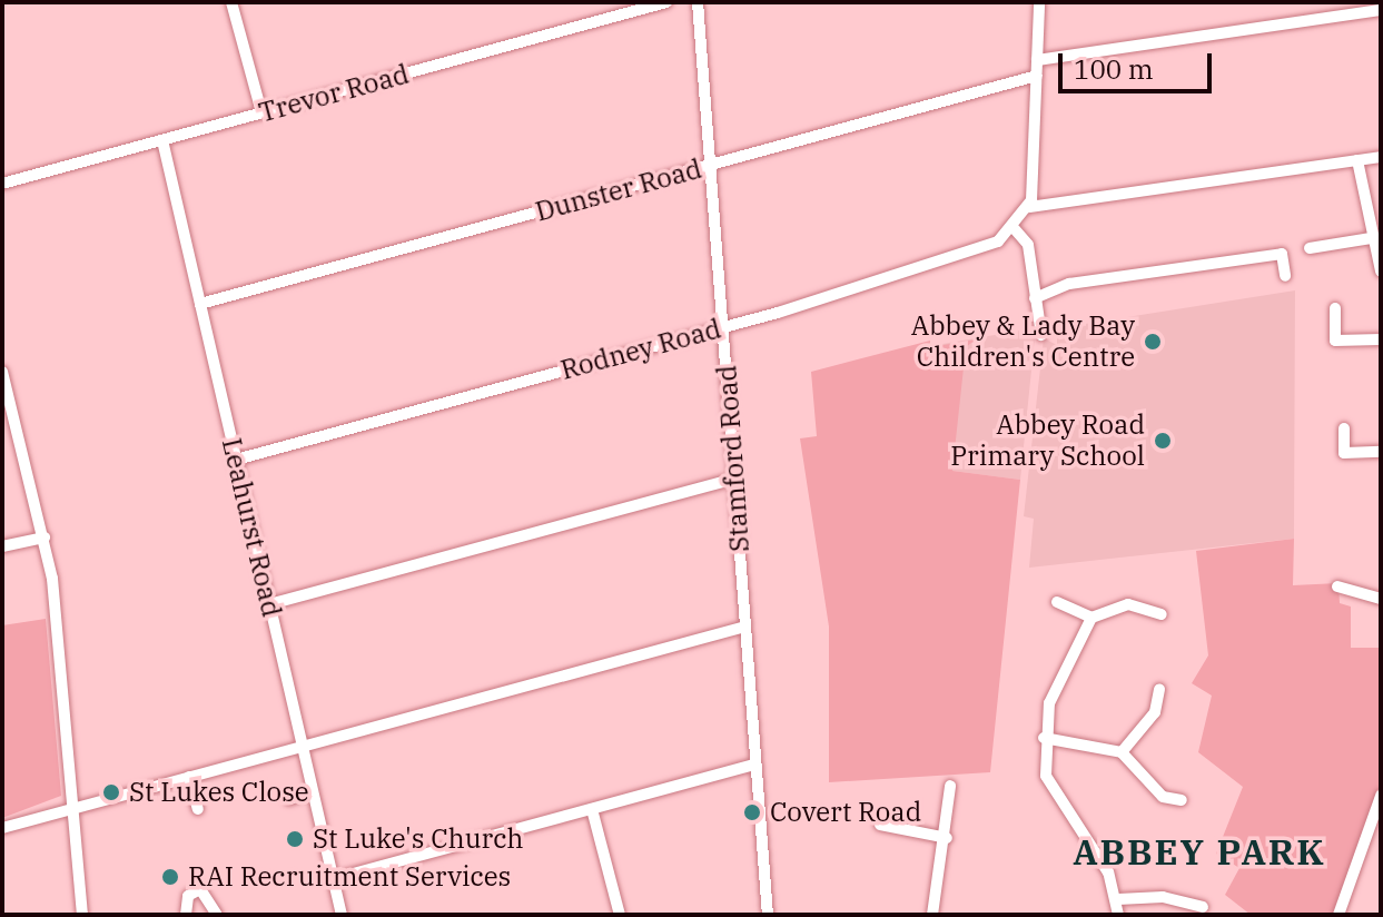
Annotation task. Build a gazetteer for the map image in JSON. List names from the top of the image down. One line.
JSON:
{"streets":{"street":["Trevor Road","Dunster Road","Rodney Road","Stamford Road","Leahurst Road"]},"crossings":[["Trevor Road","Leahurst Road"],["Dunster Road","Stamford Road"],["Dunster Road","Leahurst Road"],["Rodney Road","Stamford Road"],["Rodney Road","Leahurst Road"]],"districts":["ABBEY PARK"],"places":["Abbey & Lady Bay Children's Centre","Abbey Road Primary School","St Lukes Close","Covert Road","St Luke's Church","RAI Recruitment Services"],"scale_bar":"100 m"}
